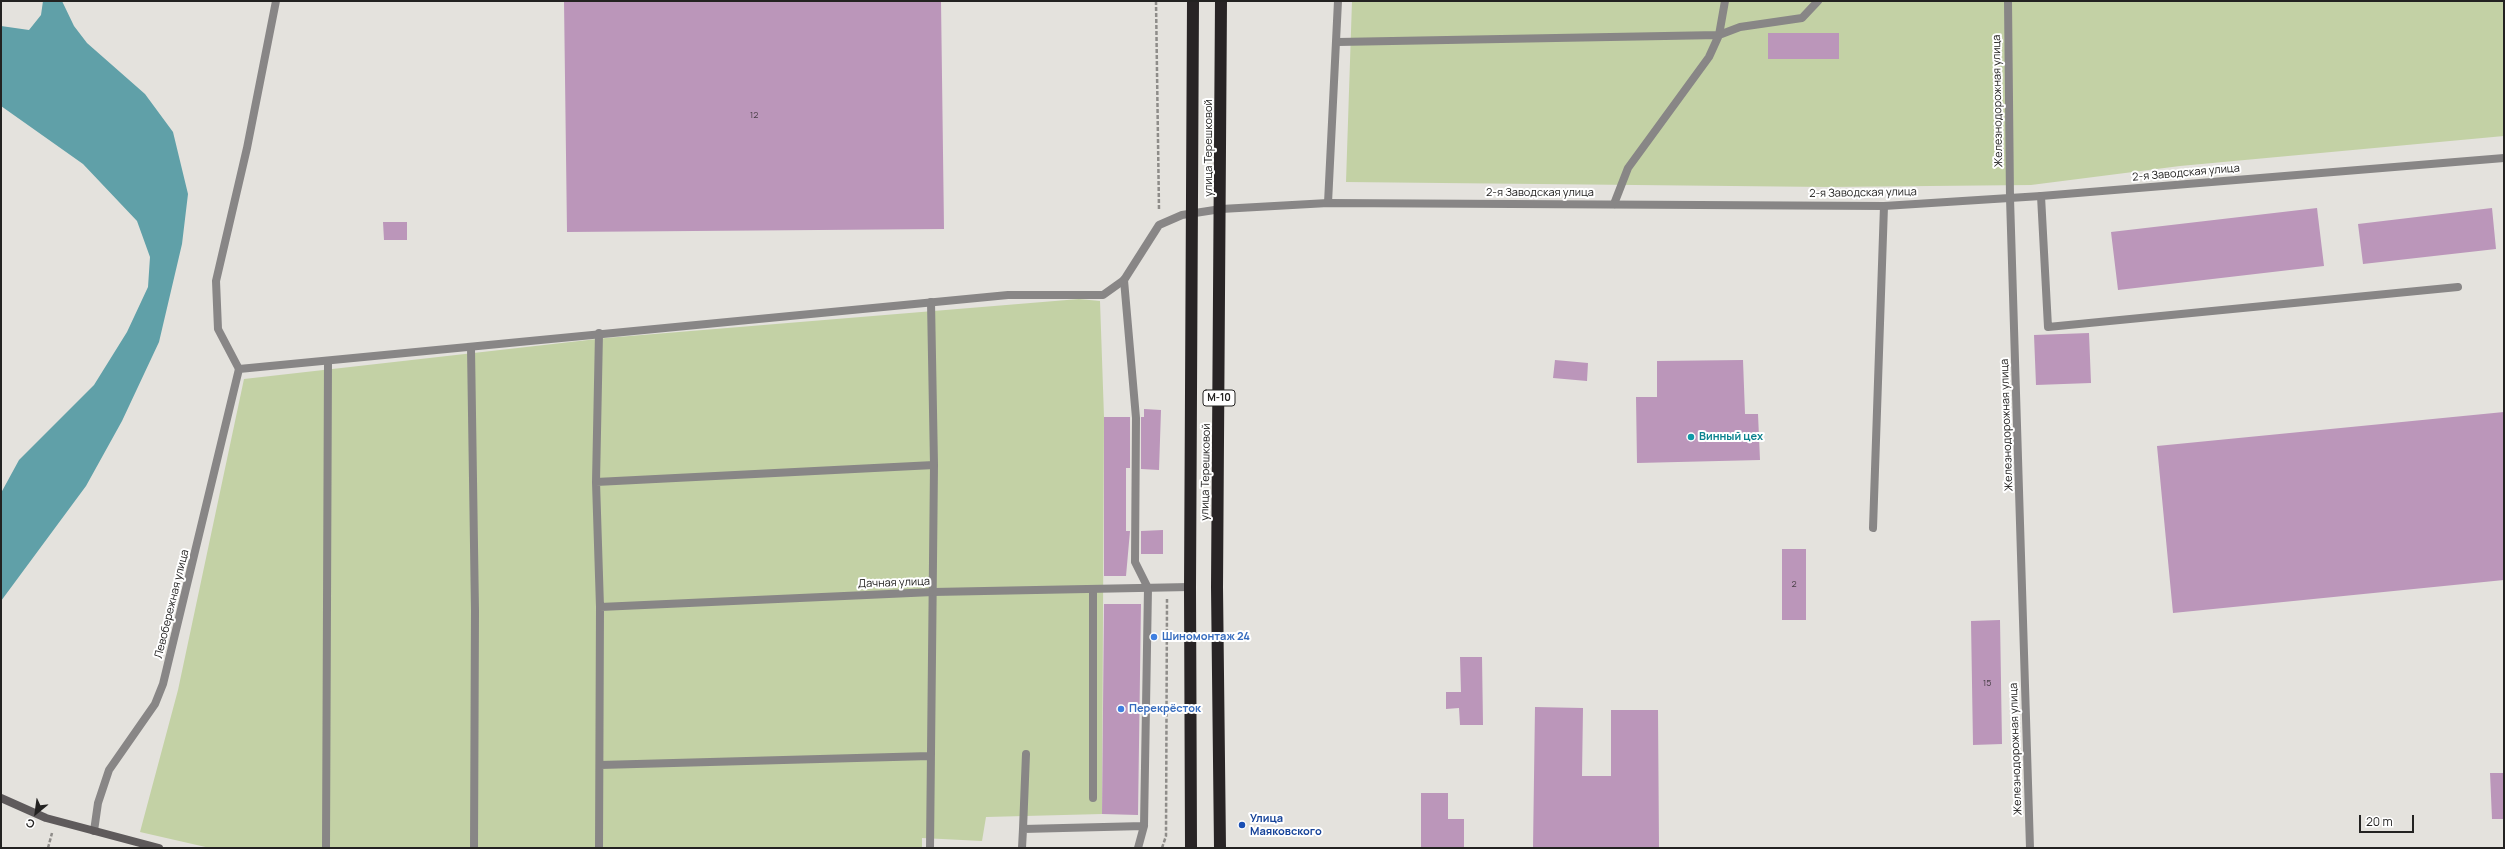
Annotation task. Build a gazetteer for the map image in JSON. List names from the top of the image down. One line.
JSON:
{"streets":{"highway":["улица Терешковой","М-10"],"street":["Железнодорожная улица","2-я Заводская улица","Дачная улица","Левобережная улица"]},"crossings":[["Железнодорожная улица","2-я Заводская улица"],["улица Терешковой","2-я Заводская улица"],["улица Терешковой","Дачная улица"]],"places":["Винный цех","Шиномонтаж 24","Перекрёсток","Улица Маяковского"],"house_numbers":["12","2","15"],"scale_bar":"20 m","north":"bottom left"}
